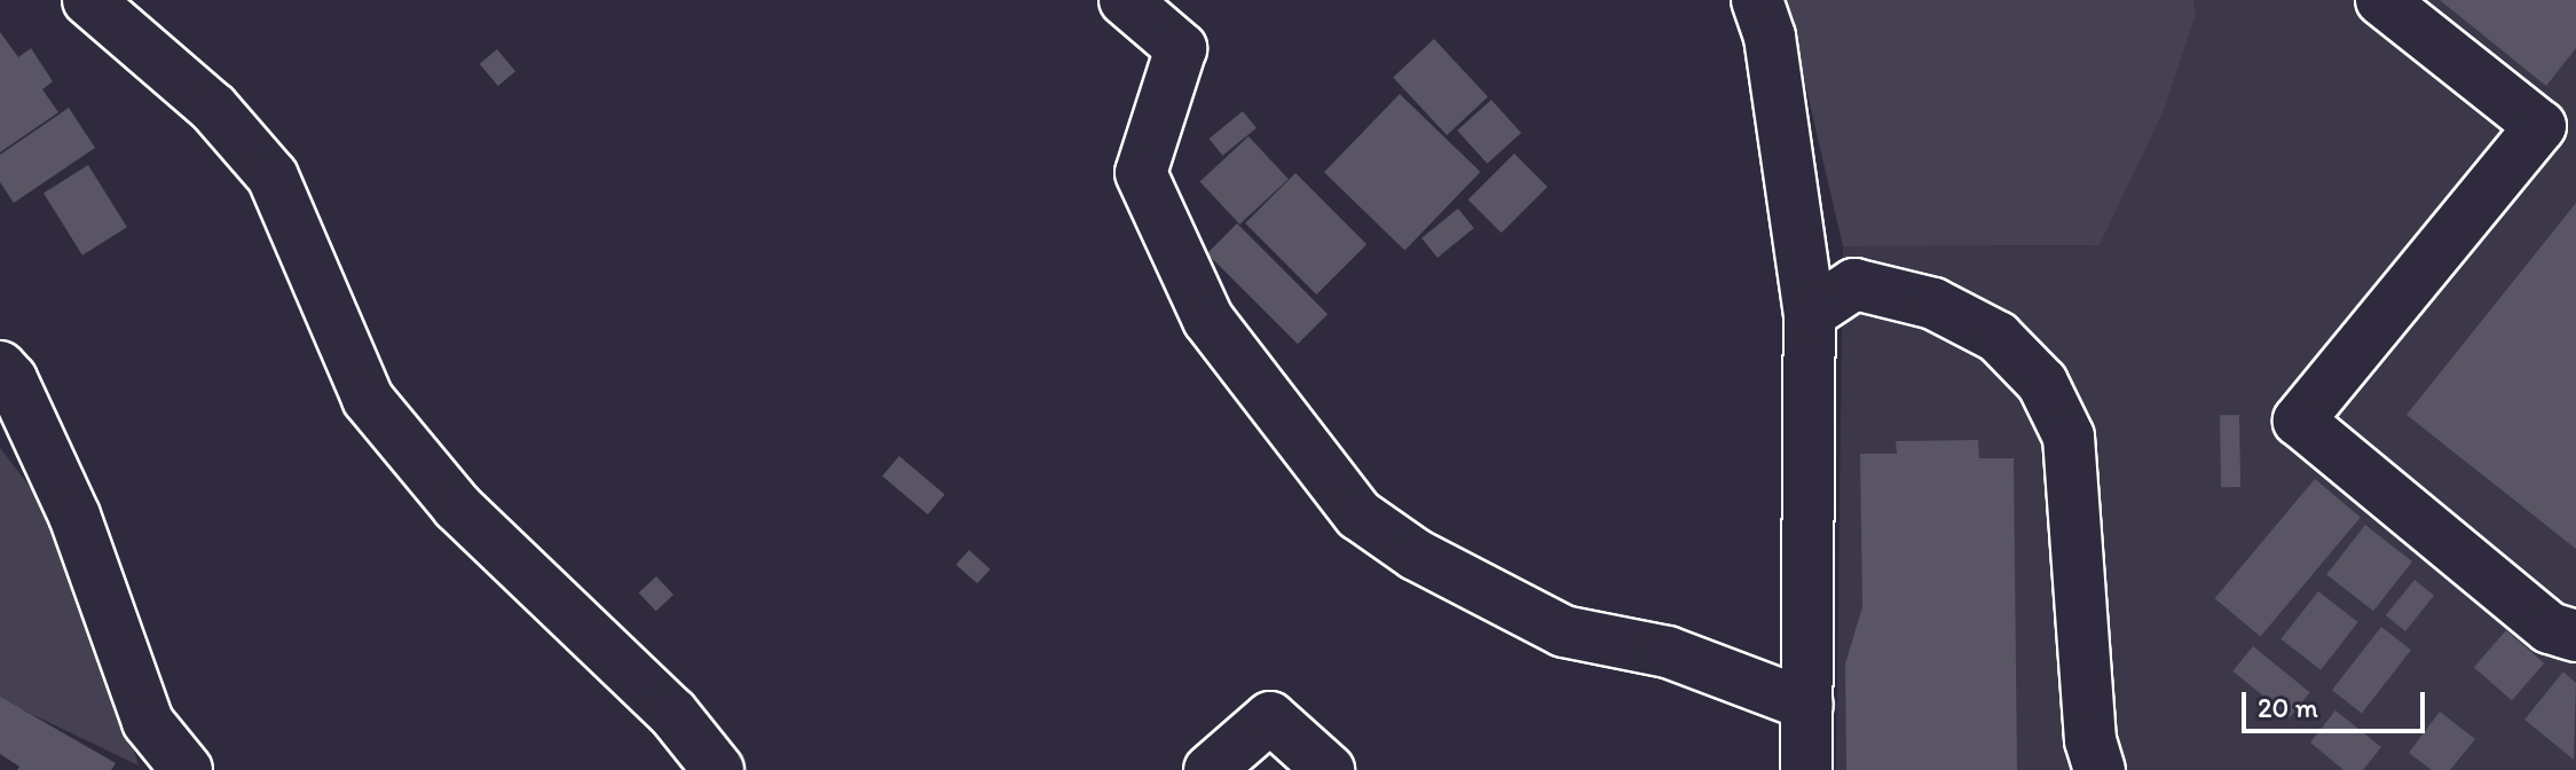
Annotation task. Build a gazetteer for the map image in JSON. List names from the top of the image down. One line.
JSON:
{"scale_bar":"20 m"}
